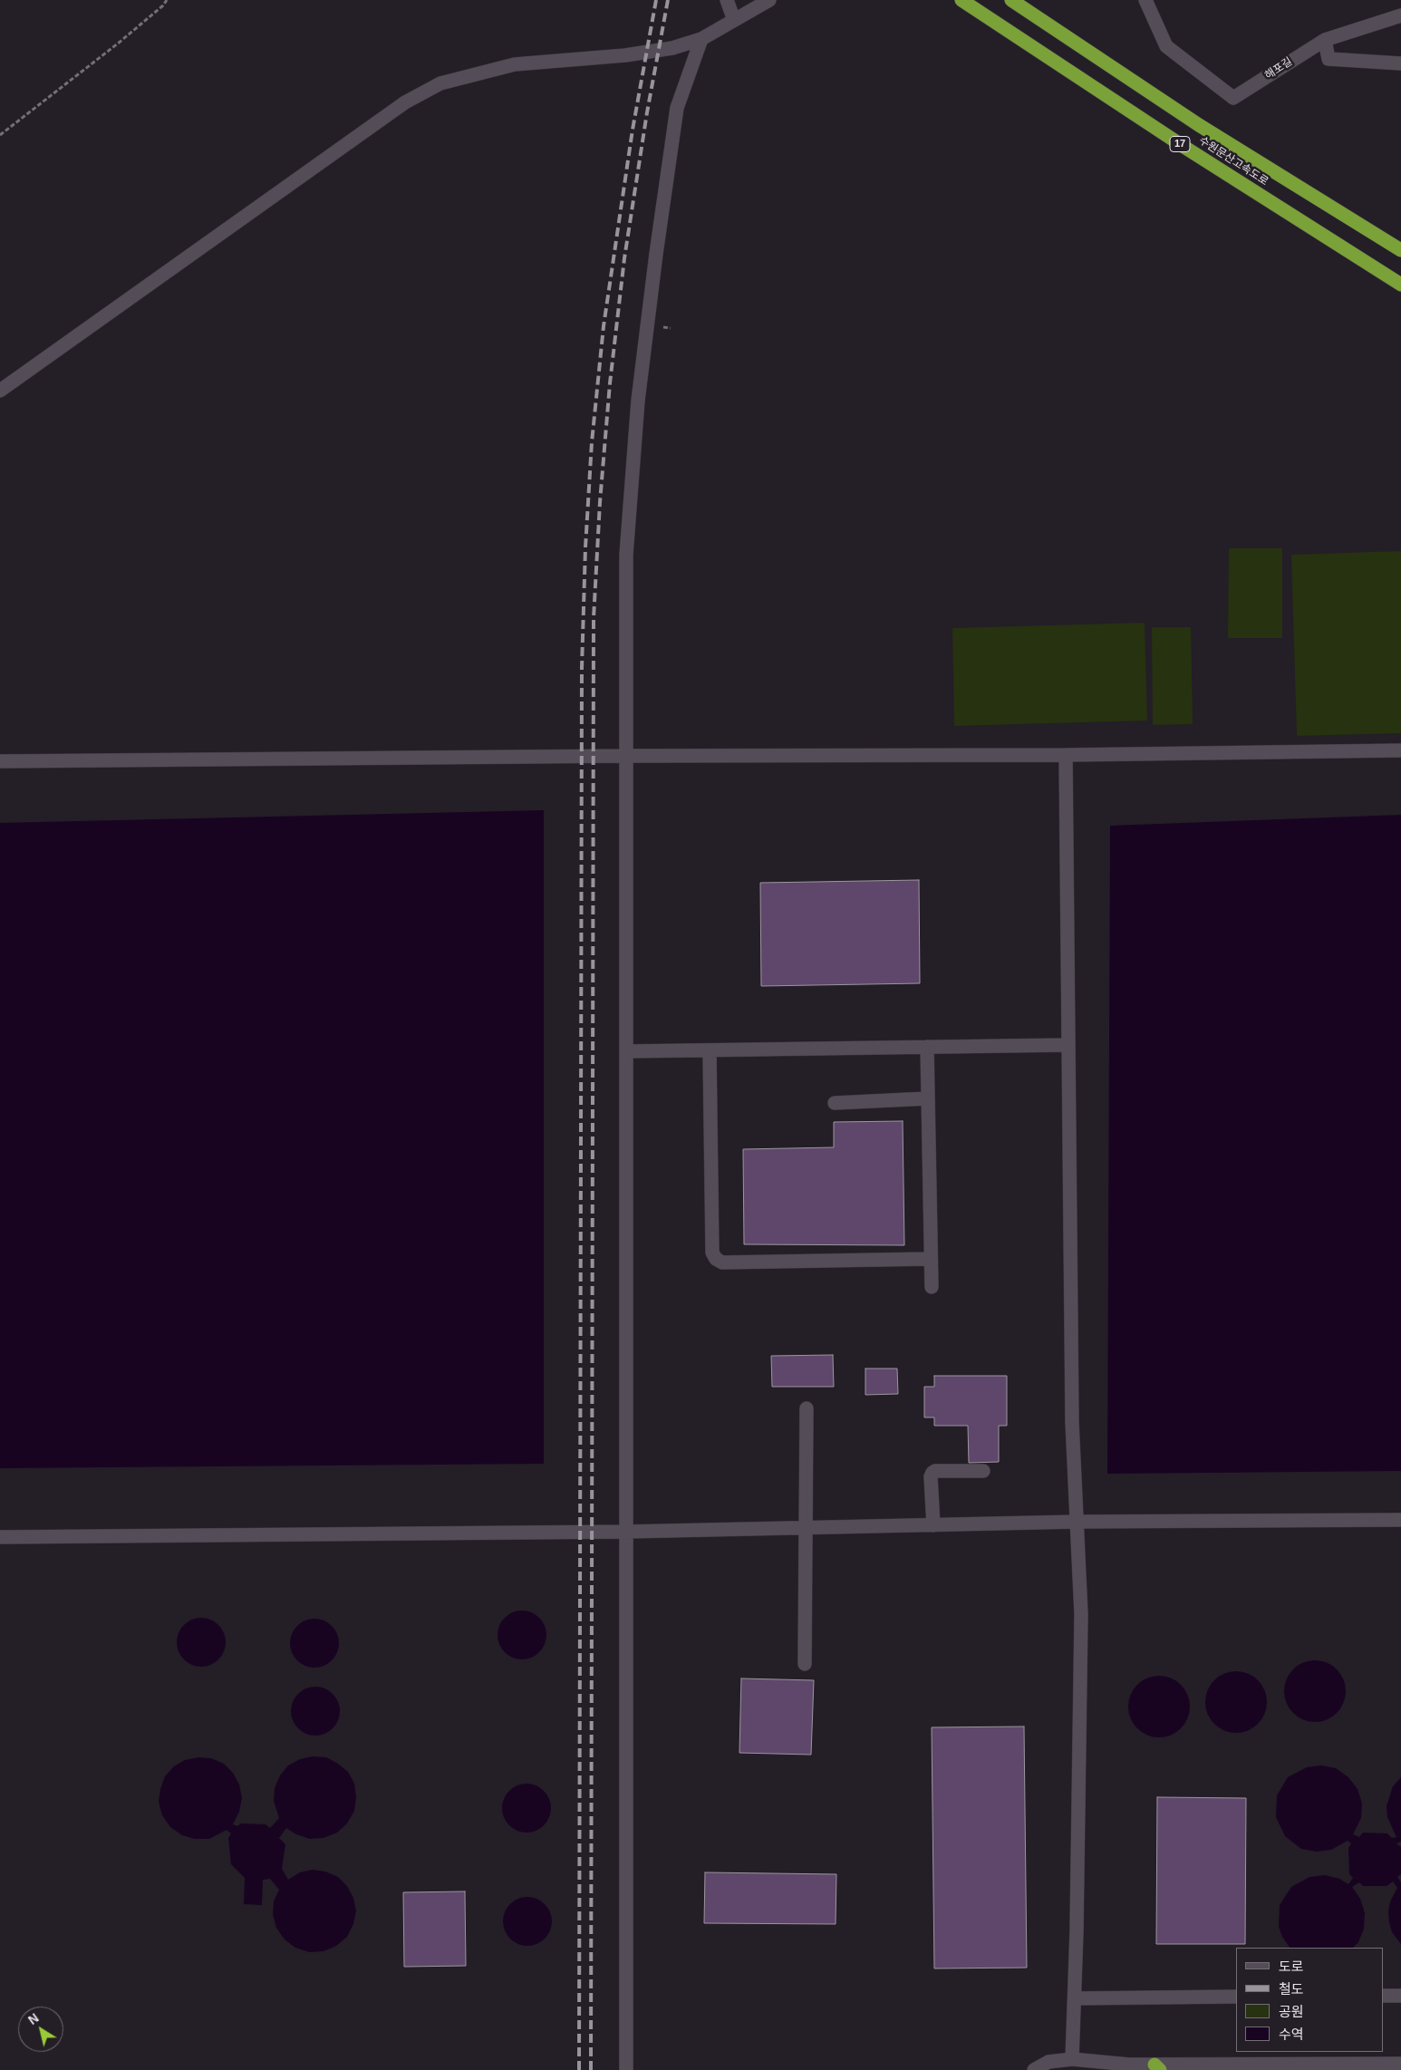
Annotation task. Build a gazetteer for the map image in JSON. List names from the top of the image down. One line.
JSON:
{"streets":{"highway":["17","수원문산고속도로"],"street":["해포길"]},"legend":["도로","철도","공원","수역"],"north":"top left"}
